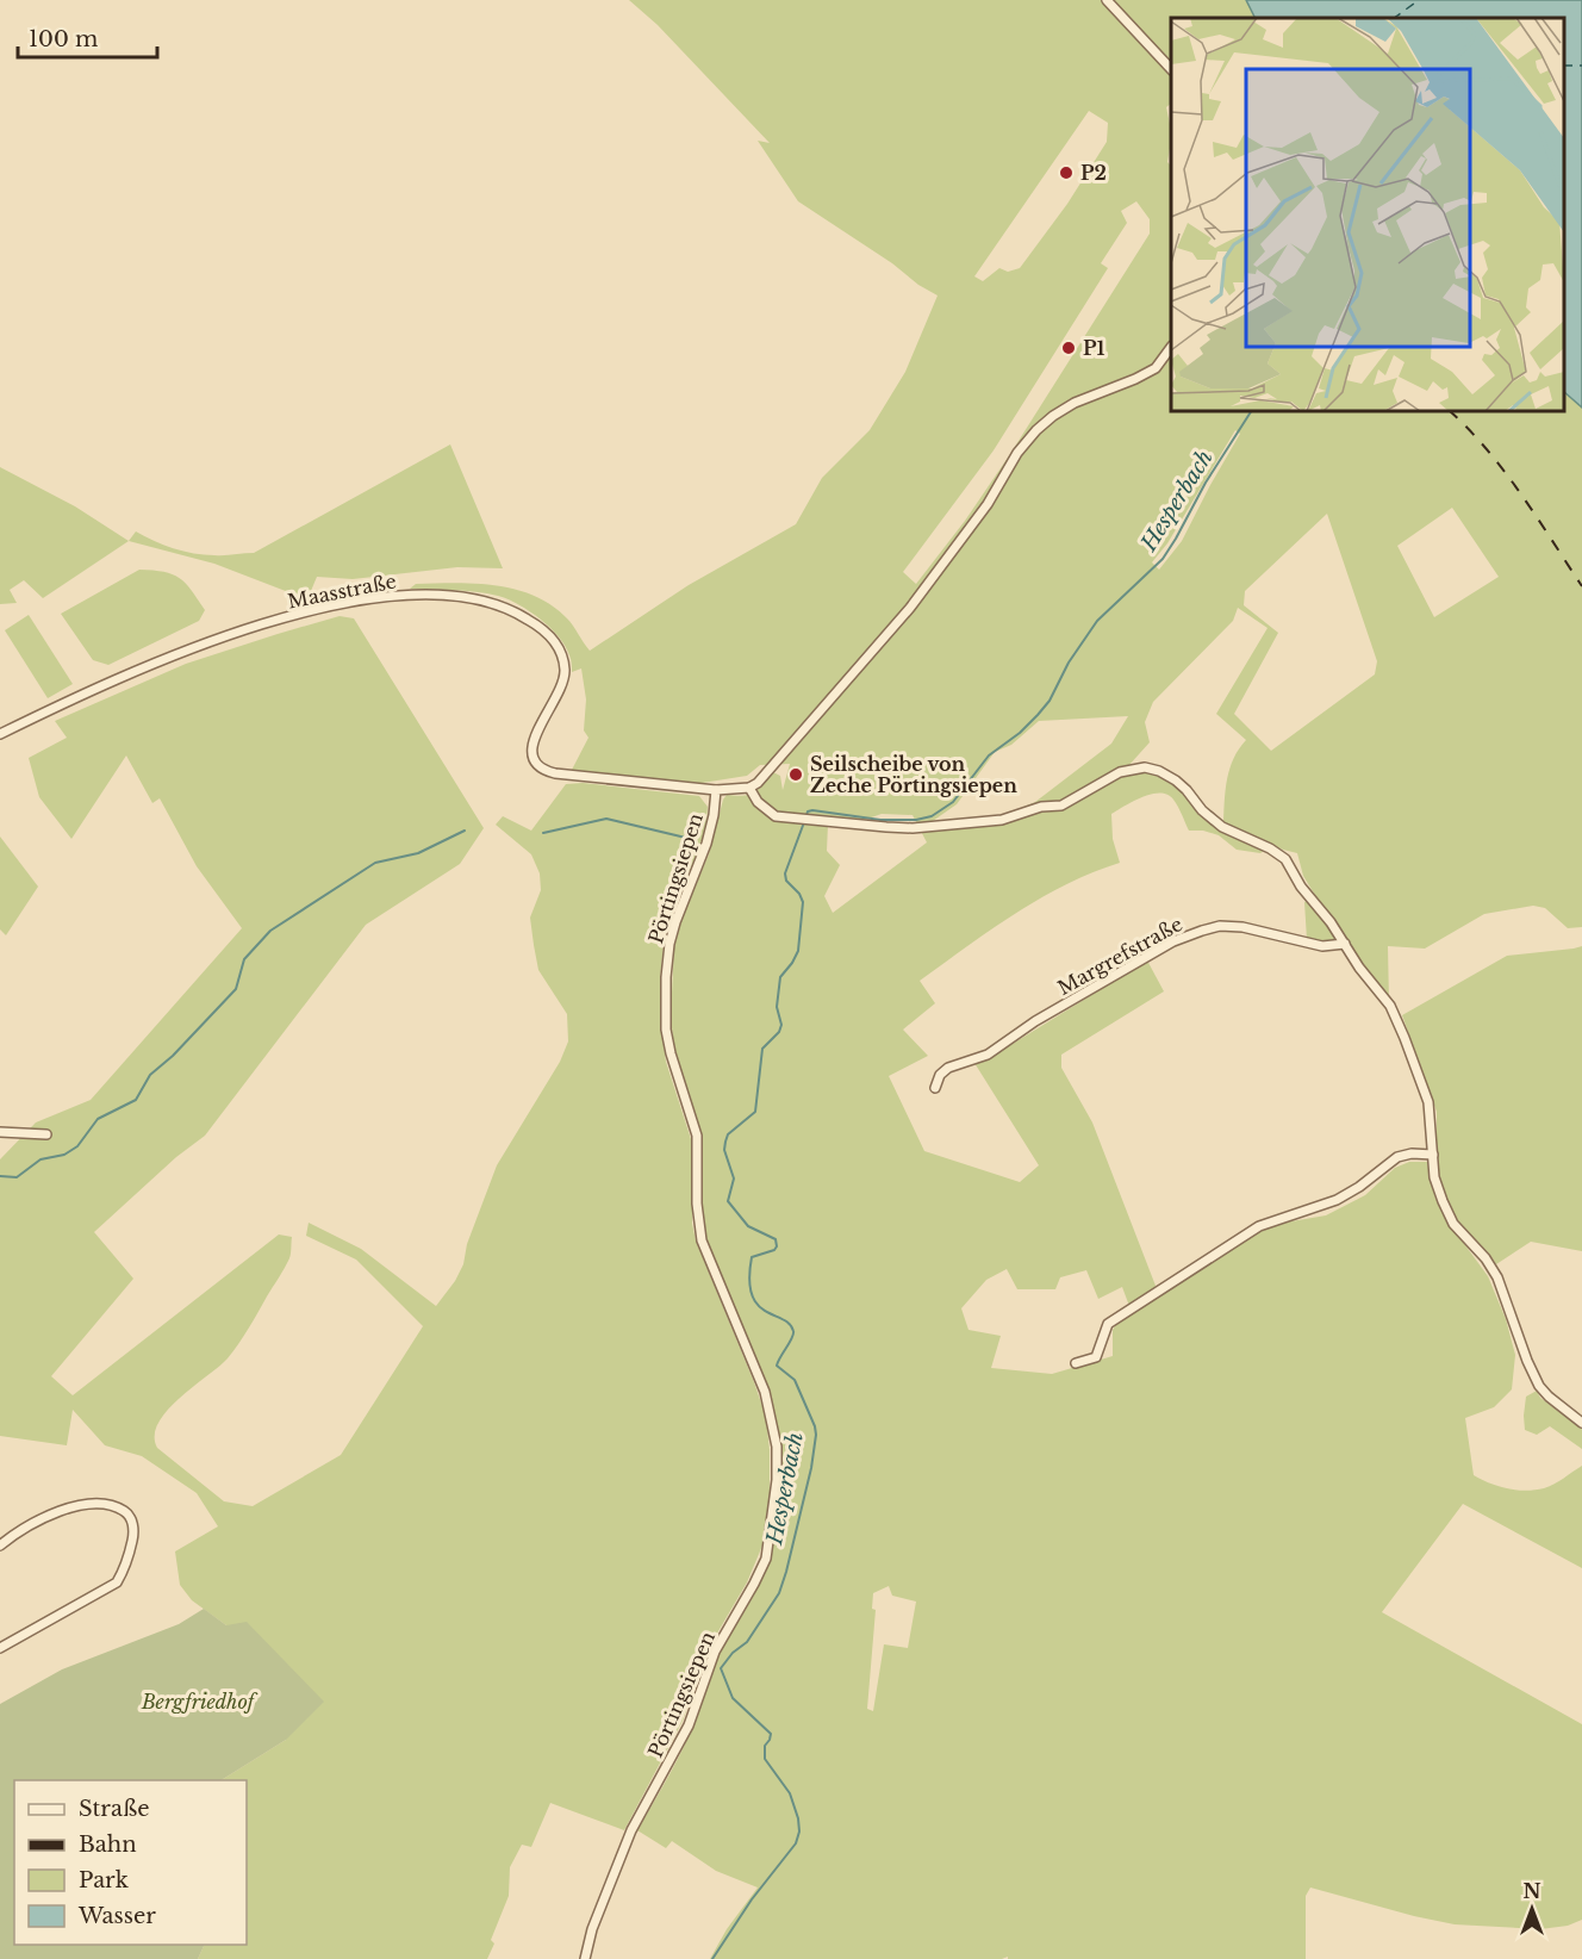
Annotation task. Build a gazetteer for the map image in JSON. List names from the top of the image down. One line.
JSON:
{"streets":{"street":["Maasstraße","Pörtingsiepen","Margrefstraße"]},"crossings":[["Maasstraße","Pörtingsiepen"]],"water":["Hesperbach"],"parks":["Bergfriedhof"],"places":["P2","P1","Seilscheibe von Zeche Pörtingsiepen"],"legend":["Straße","Bahn","Park","Wasser"],"scale_bar":"100 m","north":"top"}
